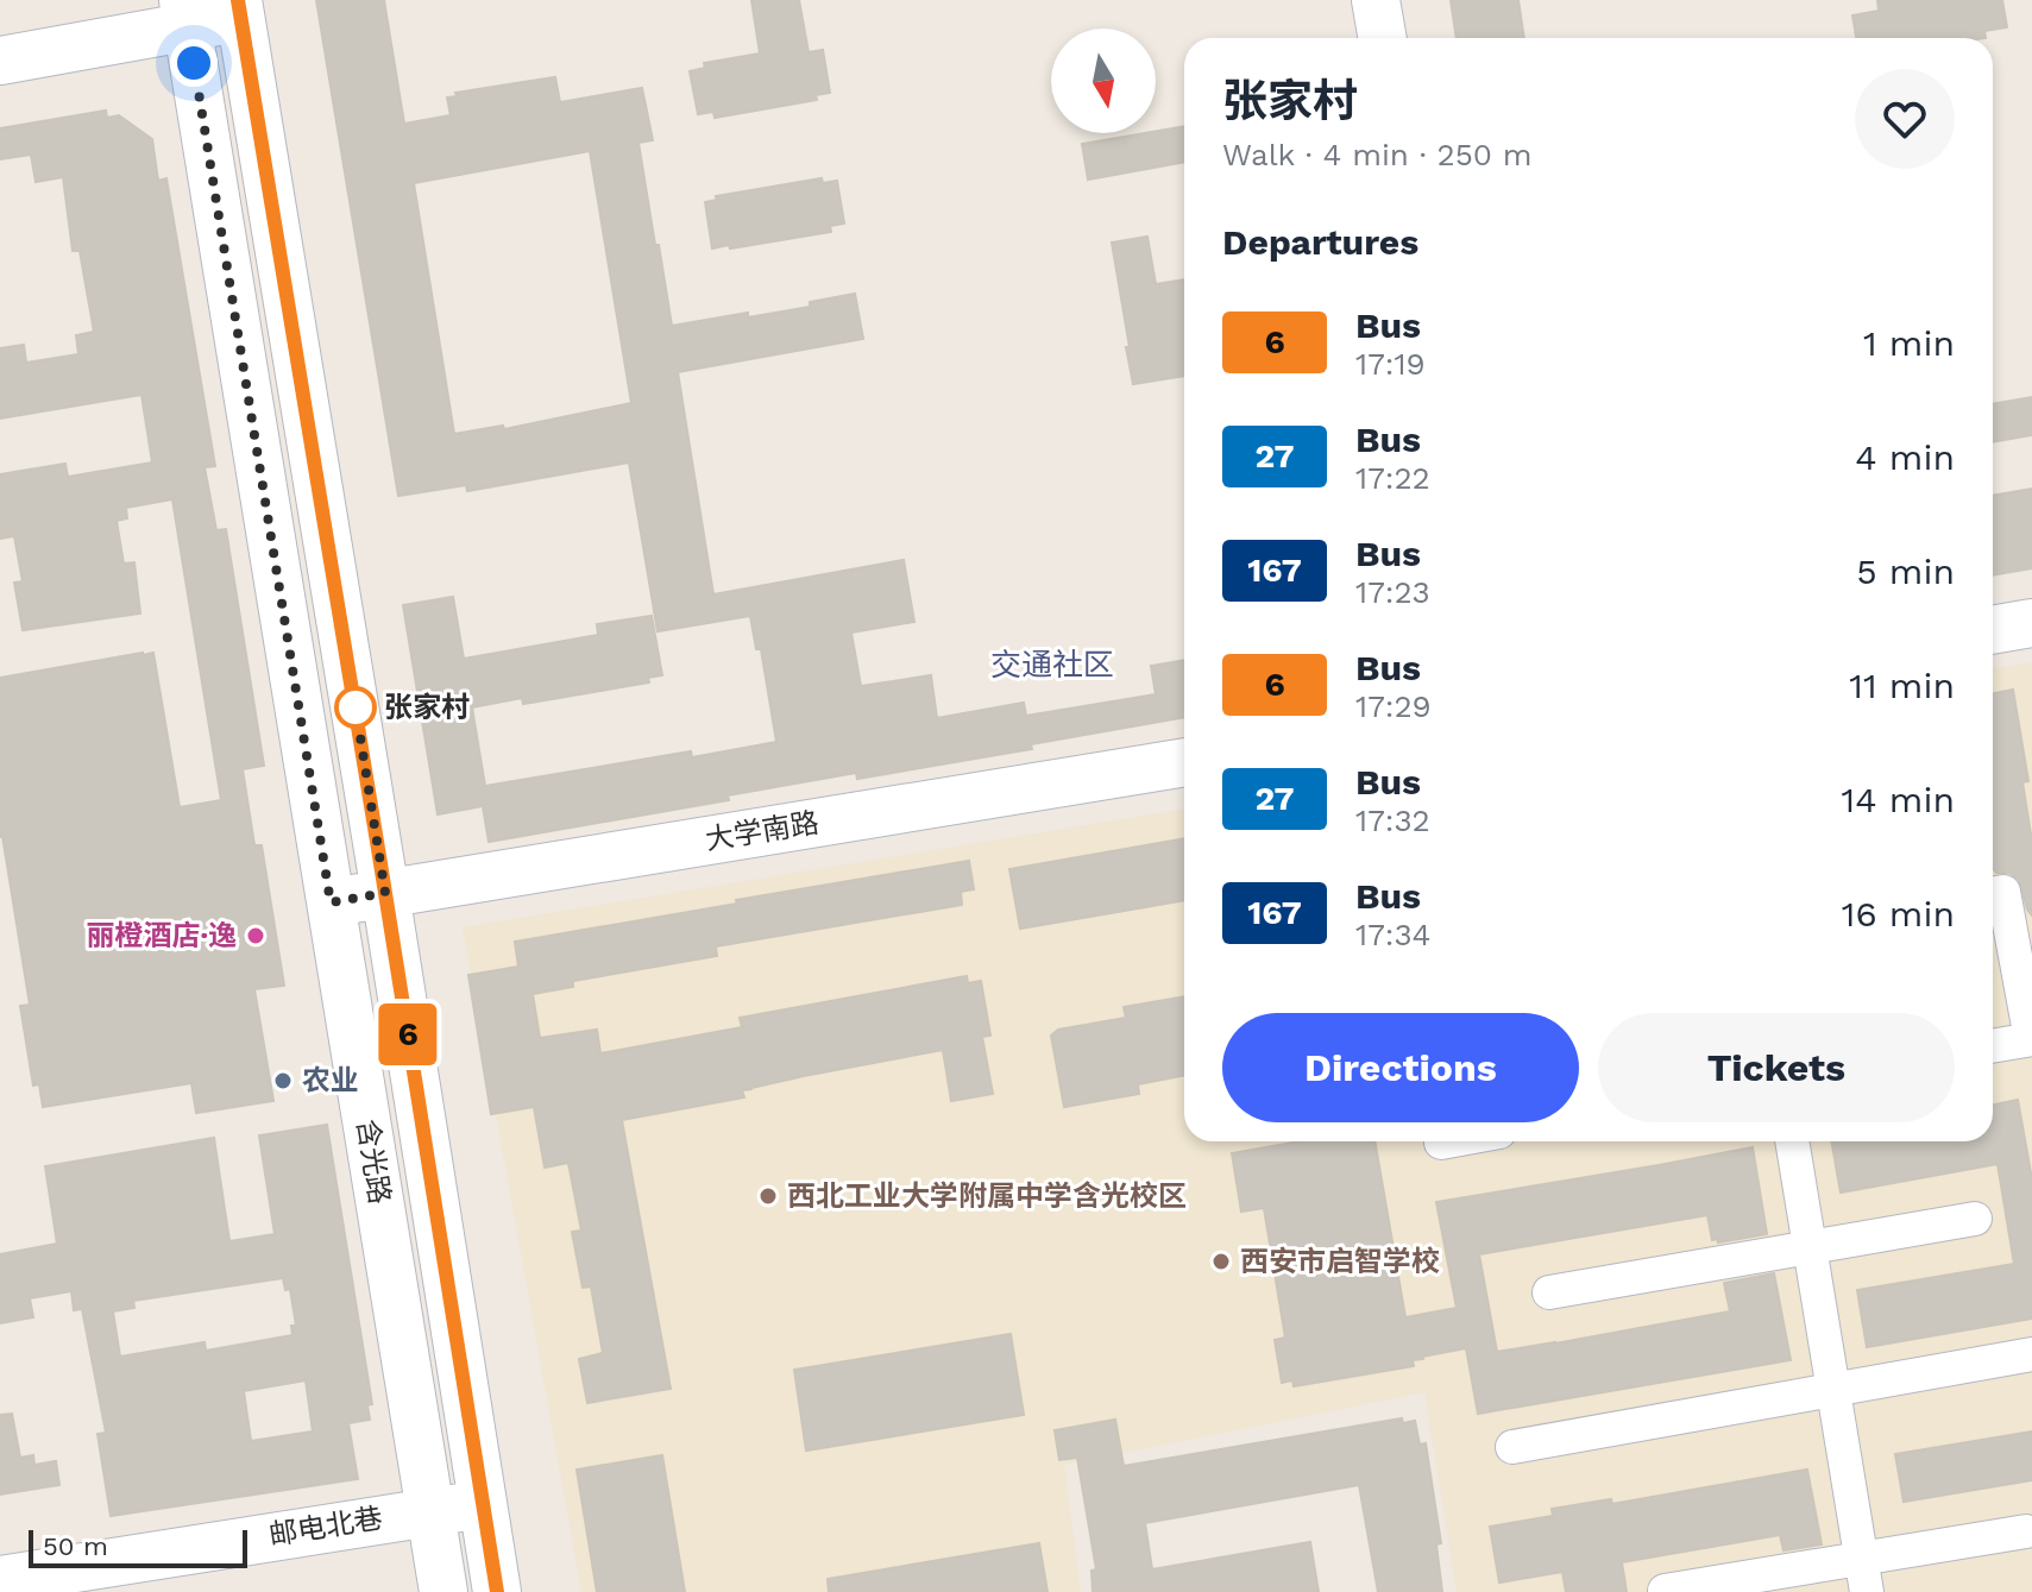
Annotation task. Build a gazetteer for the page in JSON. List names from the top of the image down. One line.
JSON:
{"streets":{"main road":["大学南路","含光路","邮电北巷"]},"crossings":[["大学南路","含光路"],["含光路","邮电北巷"]],"districts":["交通社区"],"places":["张家村","丽橙酒店·逸","农业","西北工业大学附属中学含光校区","西安市启智学校"],"lines":["bus line 6"],"scale_bar":"50 m","north":"bottom","page":{"on_map":"6","heading":[["张家村","Walk · 4 min · 250 m"],"Departures"],"list":[{"mark":"6","name":"Bus","note":"17:19","value":"1 min"},{"mark":"27","name":"Bus","note":"17:22","value":"4 min"},{"mark":"167","name":"Bus","note":"17:23","value":"5 min"},{"mark":"6","name":"Bus","note":"17:29","value":"11 min"},{"mark":"27","name":"Bus","note":"17:32","value":"14 min"},{"mark":"167","name":"Bus","note":"17:34","value":"16 min"}],"buttons":["Directions","Tickets"],"scale":"50 m"}}
